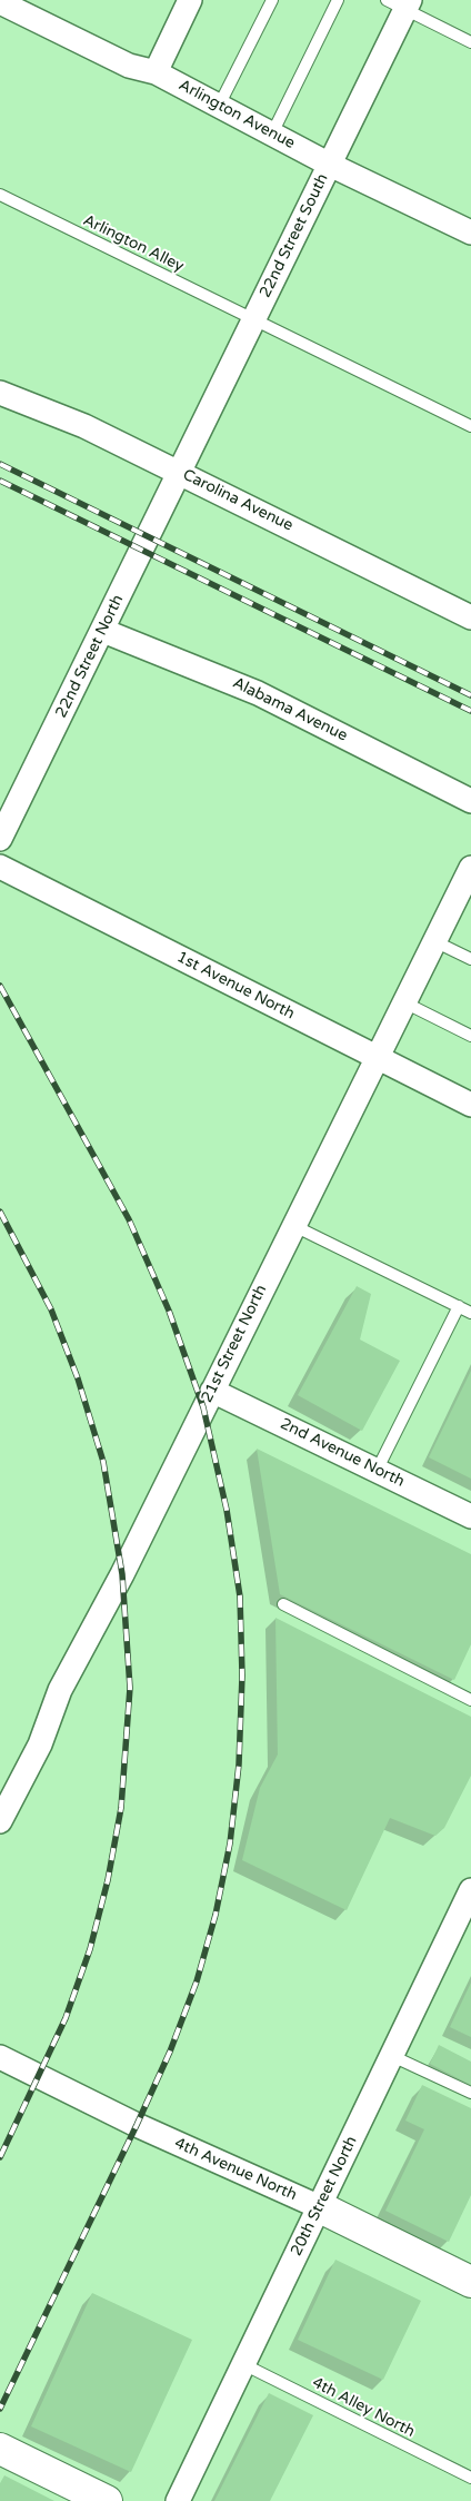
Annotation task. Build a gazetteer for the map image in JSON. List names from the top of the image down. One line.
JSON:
{"streets":{"street":["Arlington Avenue","22nd Street South","Carolina Avenue","22nd Street North","Alabama Avenue","1st Avenue North","21st Street North","2nd Avenue North","4th Avenue North","20th Street North"],"lane":["Arlington Alley","4th Alley North"]},"crossings":[["Arlington Avenue","22nd Street South"],["22nd Street South","Arlington Alley"],["22nd Street South","Carolina Avenue"],["22nd Street South","22nd Street North"],["Carolina Avenue","22nd Street North"],["22nd Street North","Alabama Avenue"],["1st Avenue North","21st Street North"],["21st Street North","2nd Avenue North"],["4th Avenue North","20th Street North"],["20th Street North","4th Alley North"]]}
